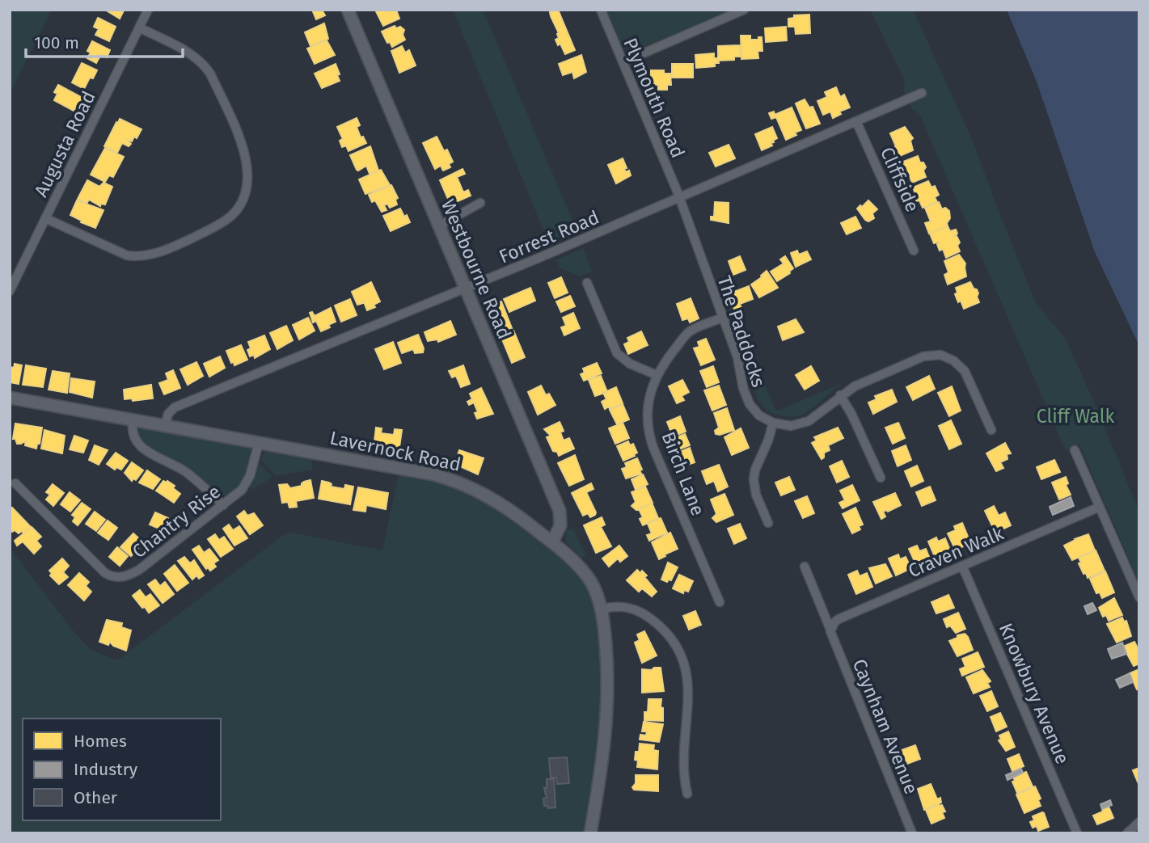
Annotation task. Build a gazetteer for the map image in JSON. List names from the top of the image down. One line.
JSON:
{"streets":{"main road":["Westbourne Road","Lavernock Road"],"street":["Plymouth Road","Augusta Road","Cliffside","Forrest Road","The Paddocks","Birch Lane","Chantry Rise","Craven Walk","Knowbury Avenue","Caynham Avenue"]},"crossings":[["Plymouth Road","Forrest Road"],["Plymouth Road","The Paddocks"],["Cliffside","Forrest Road"],["Forrest Road","Westbourne Road"],["Forrest Road","The Paddocks"],["Forrest Road","Lavernock Road"],["Westbourne Road","Lavernock Road"],["The Paddocks","Birch Lane"],["Lavernock Road","Chantry Rise"],["Craven Walk","Knowbury Avenue"],["Craven Walk","Caynham Avenue"]],"parks":["Cliff Walk"],"legend":["Homes","Industry","Other"],"scale_bar":"100 m"}
